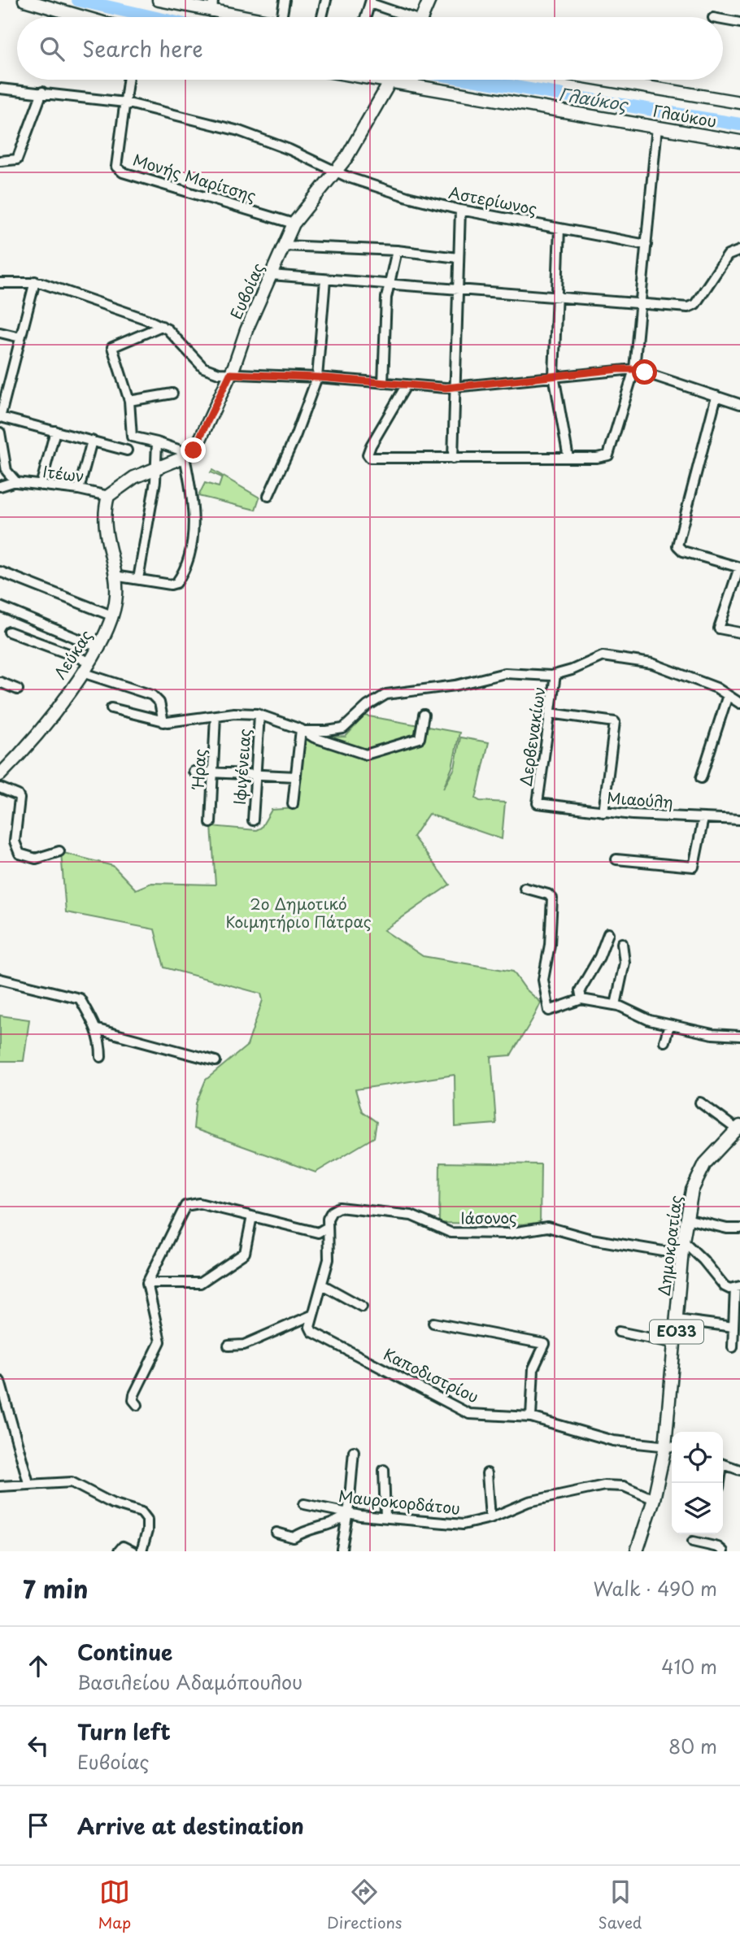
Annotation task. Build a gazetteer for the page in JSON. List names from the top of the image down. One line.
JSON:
{"streets":{"main road":["Γλαύκου","Ευβοίας","Λεύκας","Δημοκρατίας","ΕΟ33"],"street":["Μονής Μαρίτσης","Αστερίωνος","Ιτέων","Δερβενακίων","Ιφιγένειας","Ήρας","Μιαούλη","Ιάσονος","Καποδιστρίου","Μαυροκορδάτου"]},"crossings":[["Μονής Μαρίτσης","Αστερίωνος"],["Μονής Μαρίτσης","Ευβοίας"],["Αστερίωνος","Ευβοίας"],["Ιτέων","Λεύκας"],["Δερβενακίων","Μιαούλη"],["Ιάσονος","Δημοκρατίας"],["Δημοκρατίας","Καποδιστρίου"],["Δημοκρατίας","Μαυροκορδάτου"]],"water":["Γλαύκος"],"parks":["2o Δημοτικό Κοιμητήριο Πάτρας"],"page":{"search":"Search here","heading":["7 min","Walk · 490 m"],"list":[["Continue","Βασιλείου Αδαμόπουλου","410 m"],["Turn left","Ευβοίας","80 m"],"Arrive at destination"],"nav":["Map","Directions","Saved"]}}
